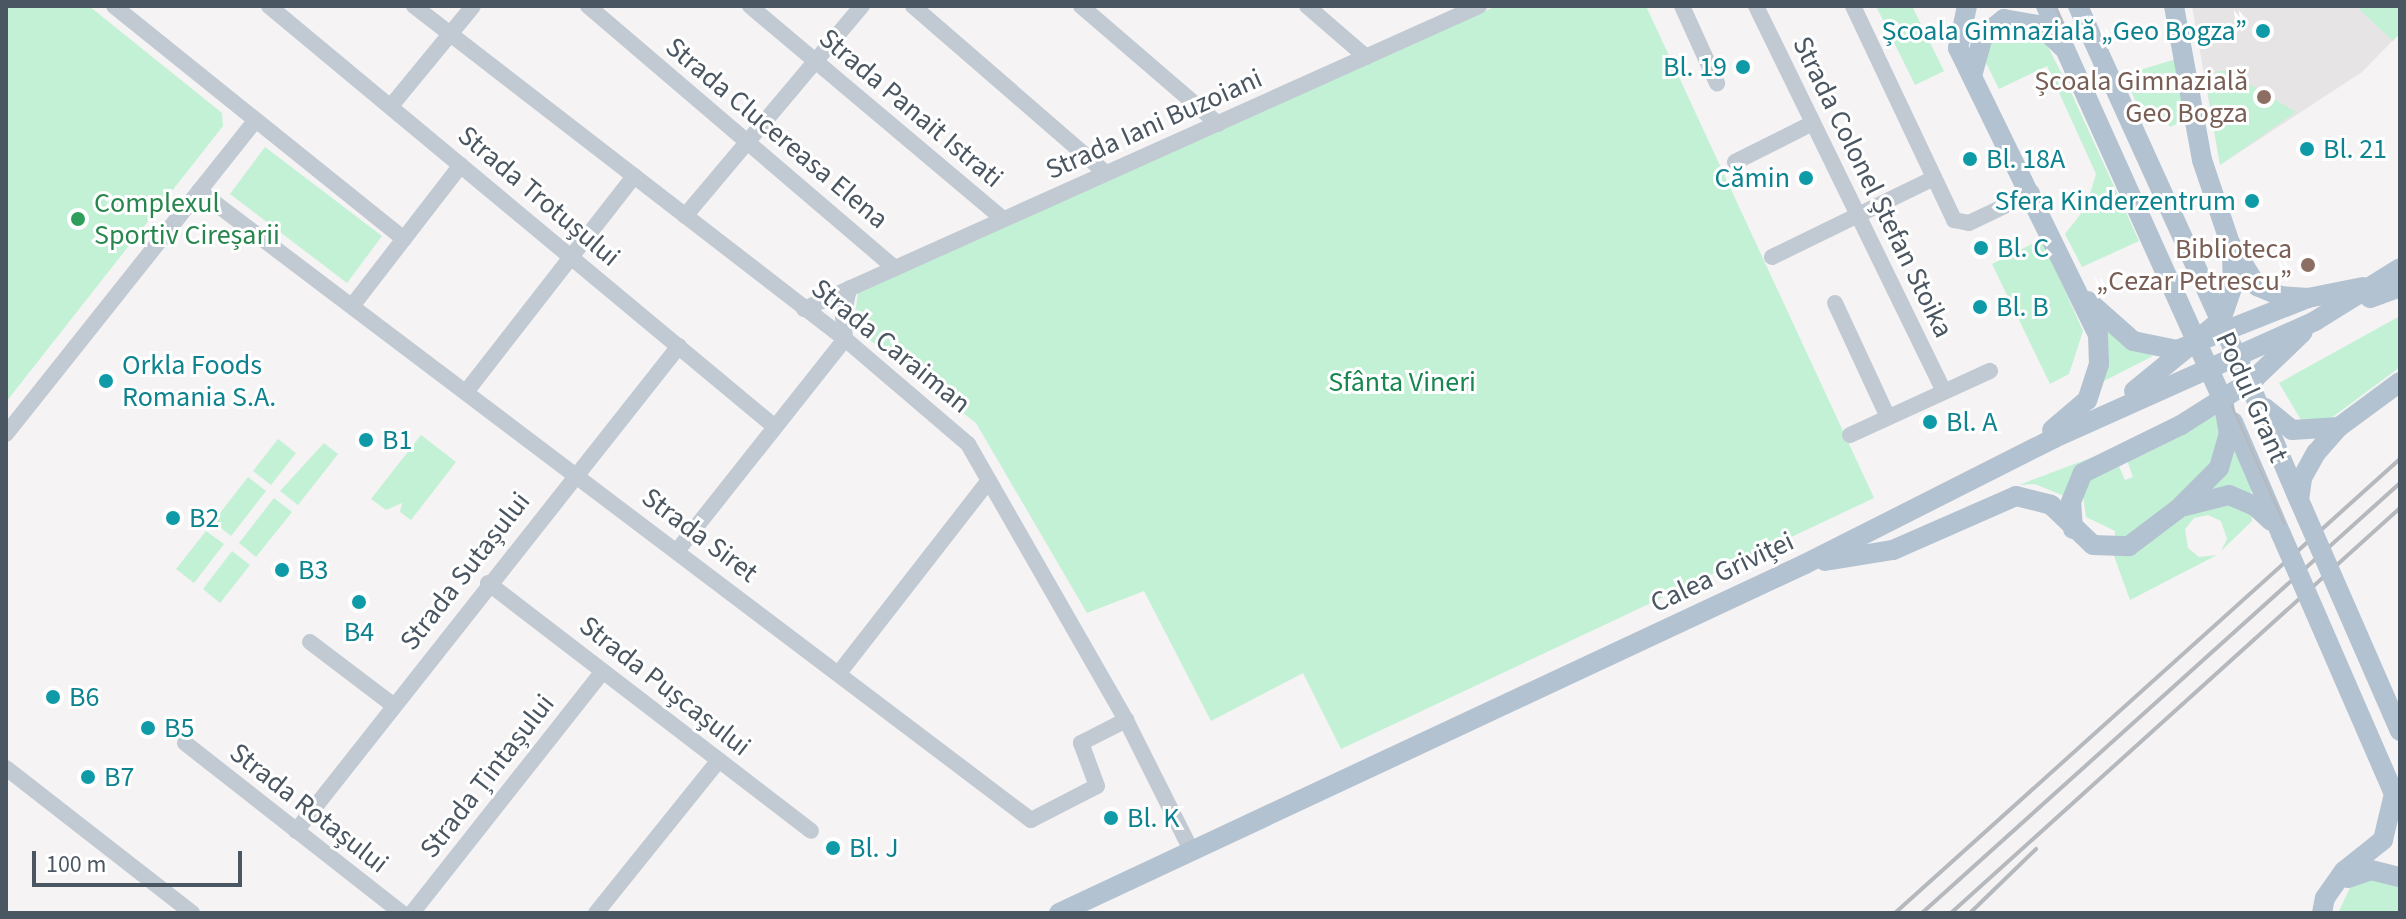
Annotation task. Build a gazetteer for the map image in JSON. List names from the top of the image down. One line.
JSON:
{"streets":{"main road":["Podul Grant","Calea Griviței"],"street":["Strada Panait Istrati","Strada Iani Buzoiani","Strada Clucereasa Elena","Strada Colonel Ștefan Stoika","Strada Trotușului","Strada Caraiman","Strada Siret","Strada Sutașului","Strada Pușcașului","Strada Țintașului","Strada Rotașului"]},"crossings":[["Strada Panait Istrati","Strada Iani Buzoiani"],["Strada Iani Buzoiani","Strada Clucereasa Elena"],["Strada Iani Buzoiani","Strada Caraiman"],["Strada Trotușului","Strada Sutașului"],["Strada Caraiman","Strada Siret"],["Strada Caraiman","Calea Griviței"],["Strada Siret","Strada Sutașului"],["Strada Sutașului","Strada Pușcașului"],["Strada Sutașului","Strada Rotașului"],["Strada Pușcașului","Strada Țintașului"]],"parks":["Sfânta Vineri"],"places":["Școala Gimnazială „Geo Bogza”","Bl. 19","Școala Gimnazială Geo Bogza","Bl. 21","Bl. 18A","Cămin","Sfera Kinderzentrum","Complexul Sportiv Cireșarii","Bl. C","Biblioteca „Cezar Petrescu”","Bl. B","Orkla Foods Romania S.A.","Bl. A","B1","B2","B3","B4","B6","B5","B7","Bl. K","Bl. J"],"scale_bar":"100 m"}
